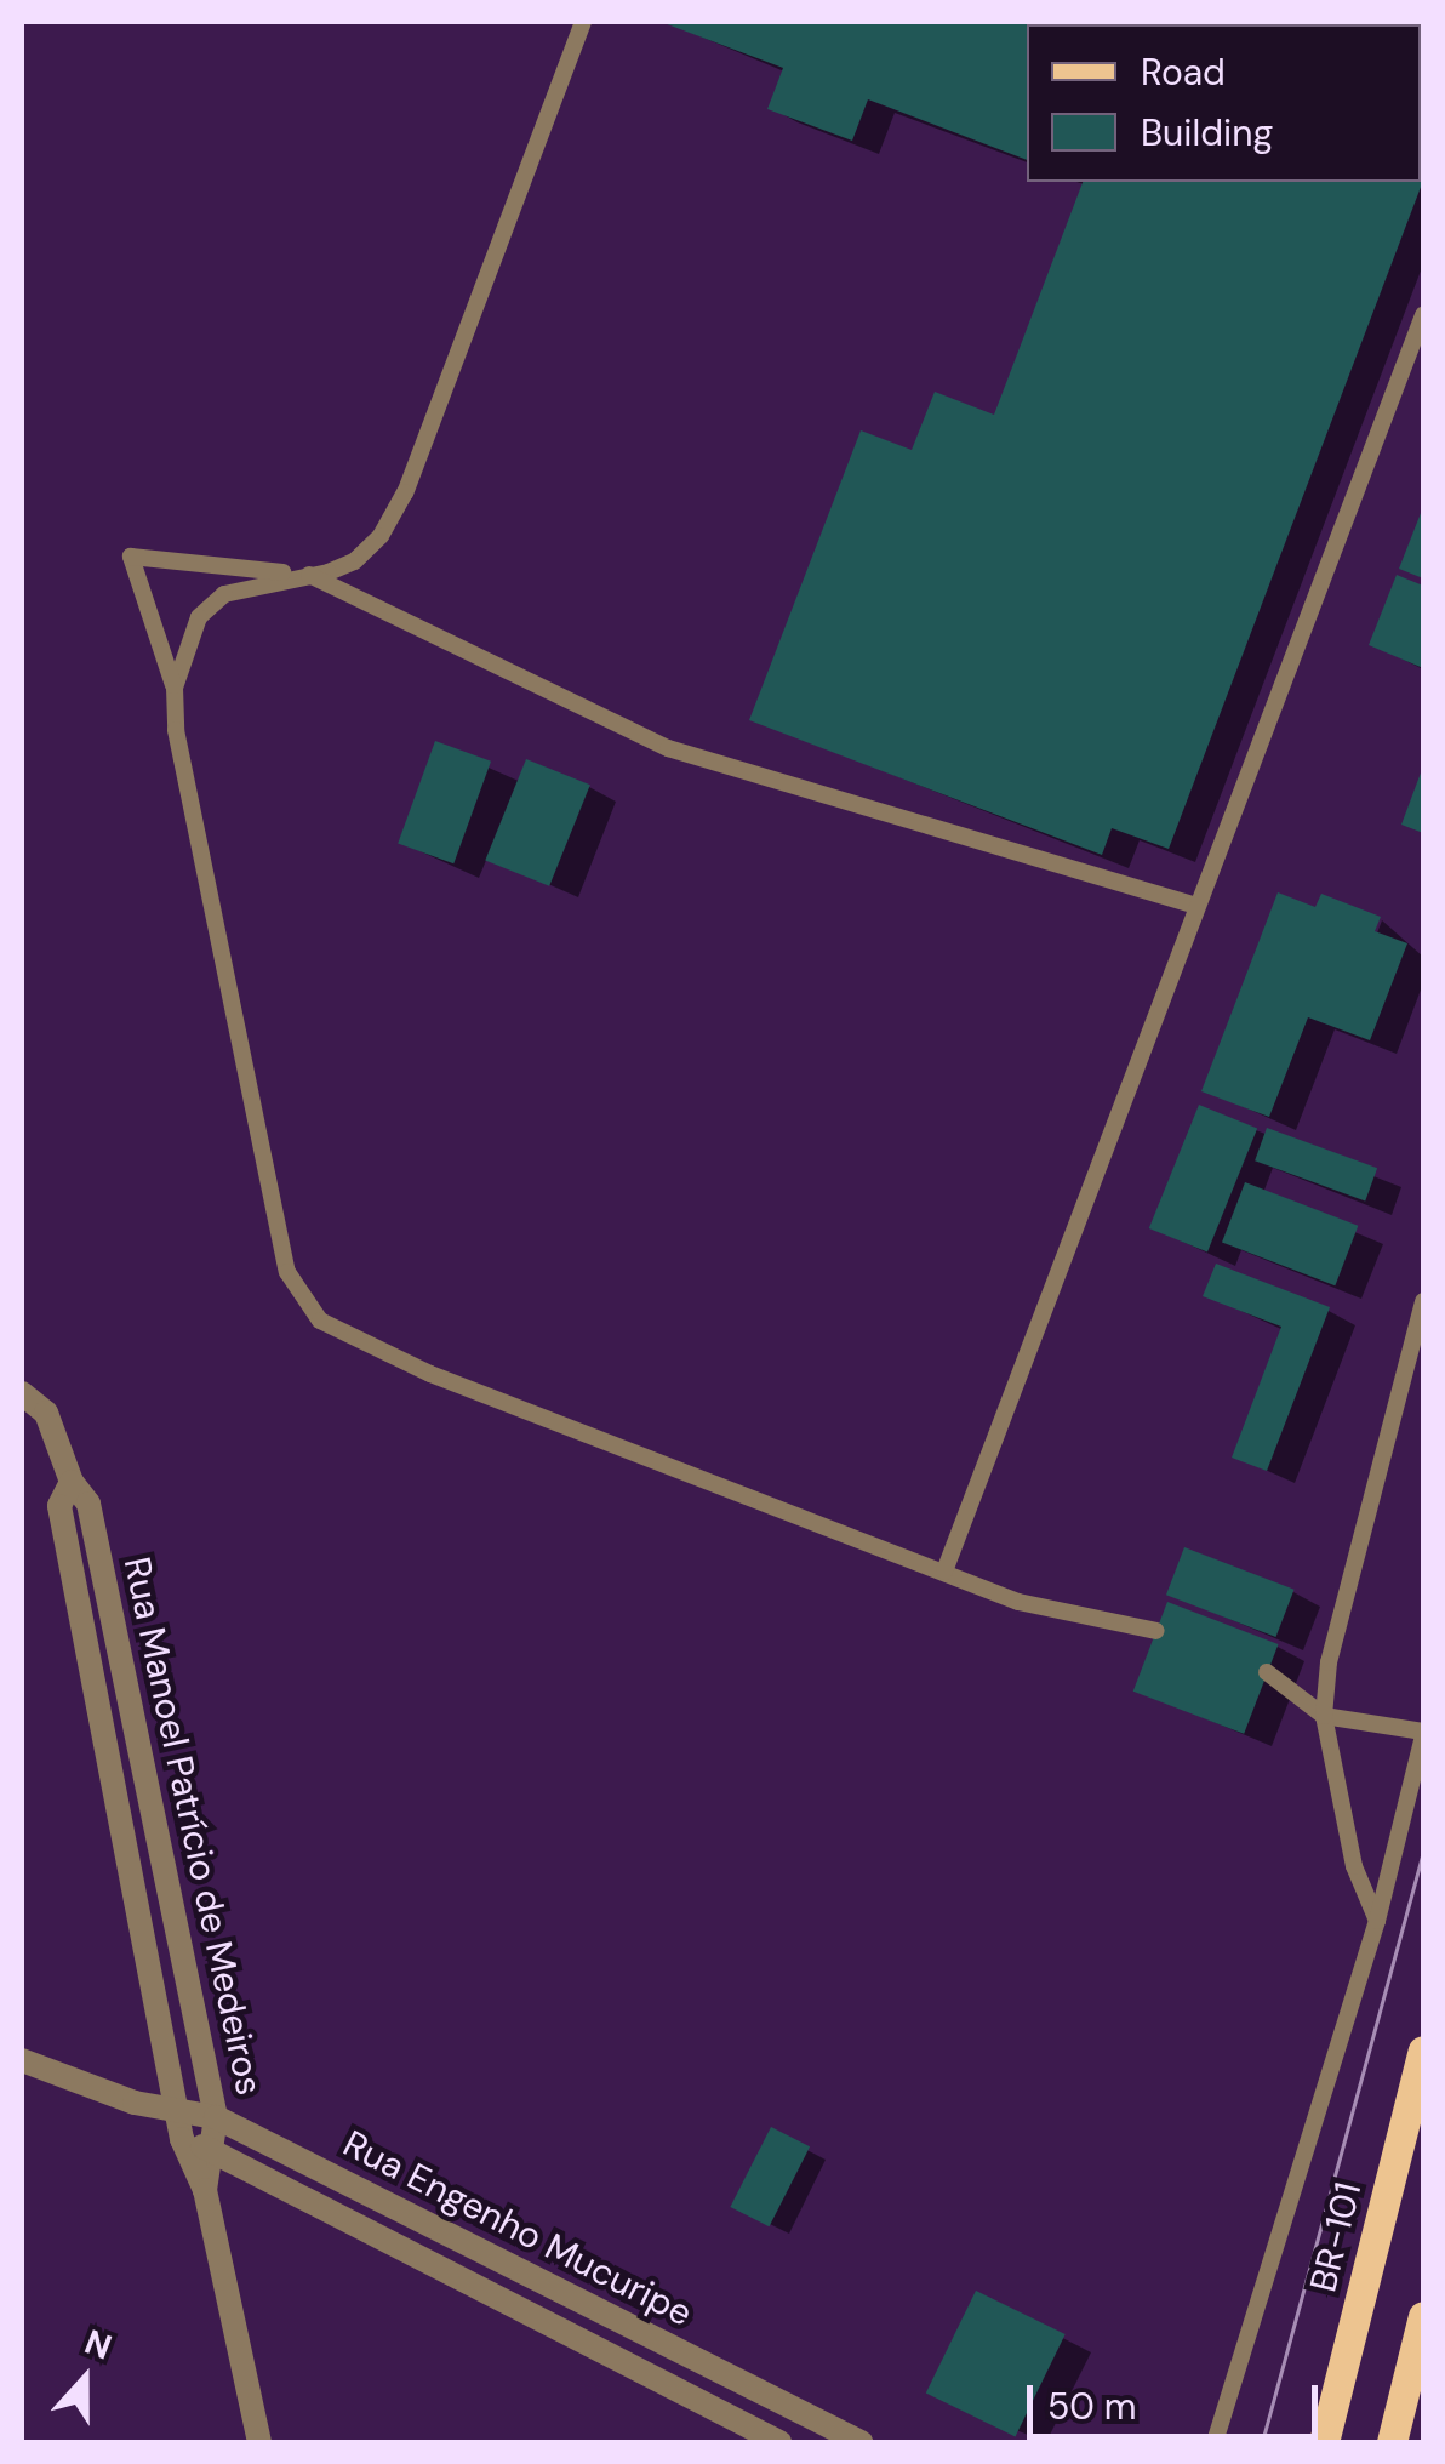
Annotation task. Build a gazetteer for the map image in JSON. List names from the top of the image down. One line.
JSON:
{"streets":{"main road":["BR-101"],"street":["Rua Manoel Patrício de Medeiros","Rua Engenho Mucuripe"]},"crossings":[["Rua Manoel Patrício de Medeiros","Rua Engenho Mucuripe"]],"legend":["Road","Building"],"scale_bar":"50 m","north":"top"}
